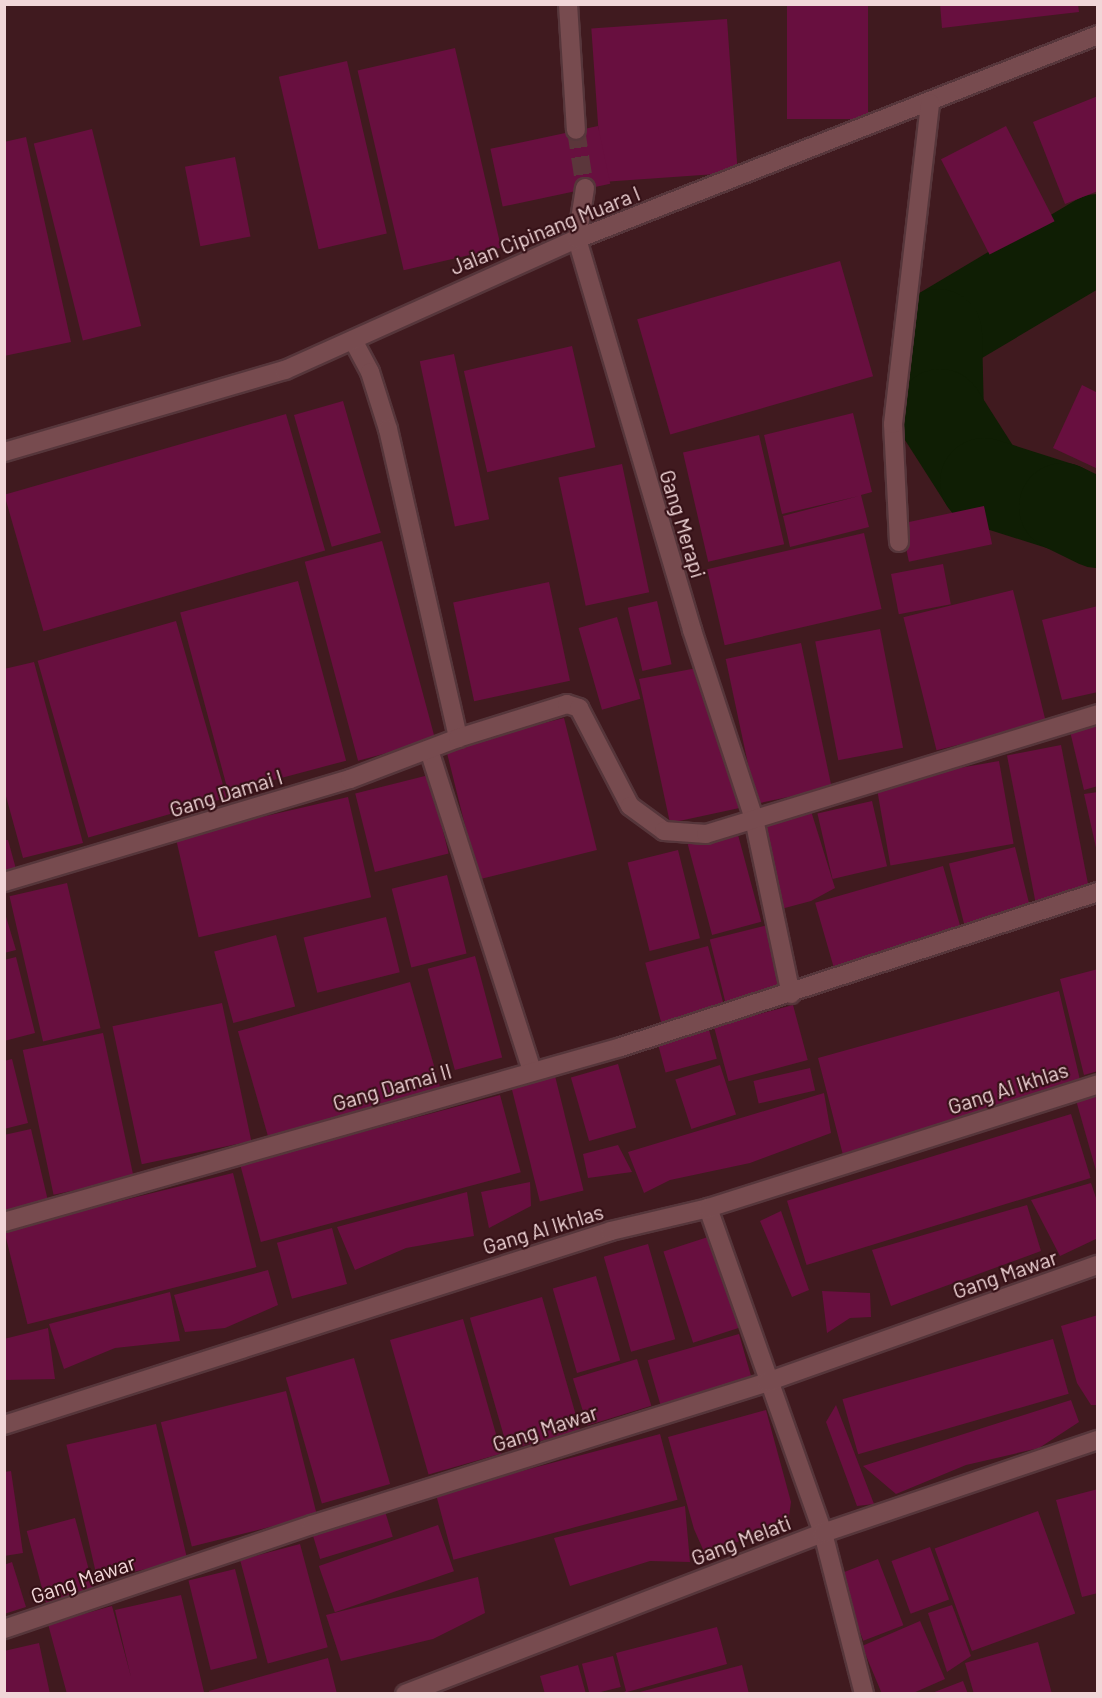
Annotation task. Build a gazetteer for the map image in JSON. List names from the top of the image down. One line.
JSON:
{"streets":{"street":["Jalan Cipinang Muara I","Gang Merapi","Gang Damai I","Gang Damai II","Gang Al Ikhlas","Gang Mawar","Gang Melati"]},"crossings":[["Jalan Cipinang Muara I","Gang Merapi"],["Gang Merapi","Gang Damai I"],["Gang Merapi","Gang Damai II"]]}
